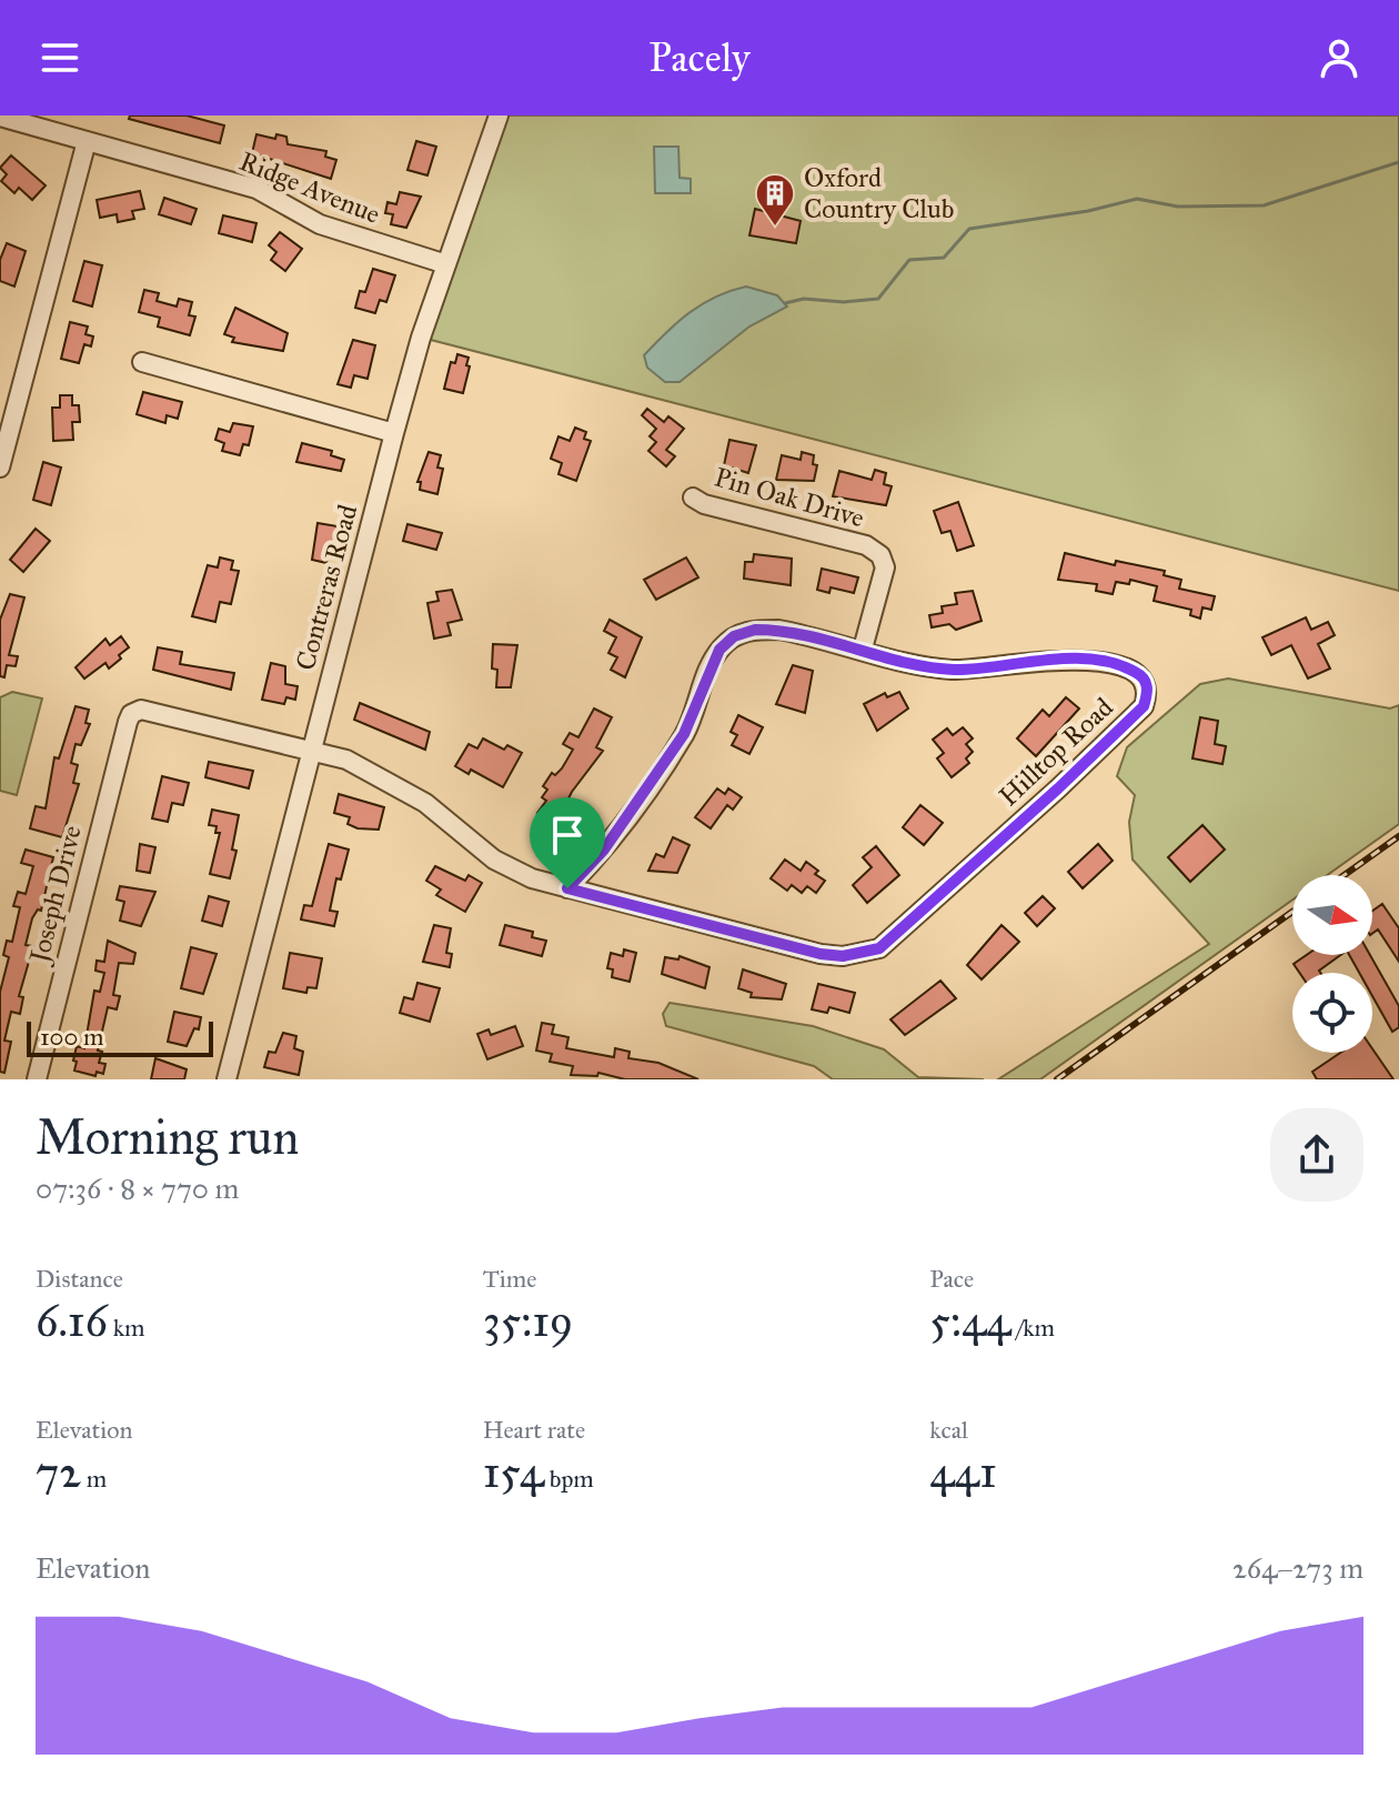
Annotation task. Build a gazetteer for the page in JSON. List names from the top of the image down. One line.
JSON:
{"streets":{"street":["Ridge Avenue","Pin Oak Drive","Contreras Road","Hilltop Road","Joseph Drive"]},"crossings":[["Ridge Avenue","Contreras Road"],["Pin Oak Drive","Hilltop Road"],["Contreras Road","Hilltop Road"],["Hilltop Road","Joseph Drive"]],"places":{"building":["Oxford Country Club"]},"scale_bar":"100 m","north":"right","page":{"header":"Pacely","scale":"100 m","heading":["Morning run","07:36 · 8 × 770 m"],"stats":[["Distance","6.16 km"],["Time","35:19"],["Pace","5:44 /km"],["Elevation","72 m"],["Heart rate","154 bpm"],["kcal","441"]],"chart":["Elevation","264–273 m"]}}
